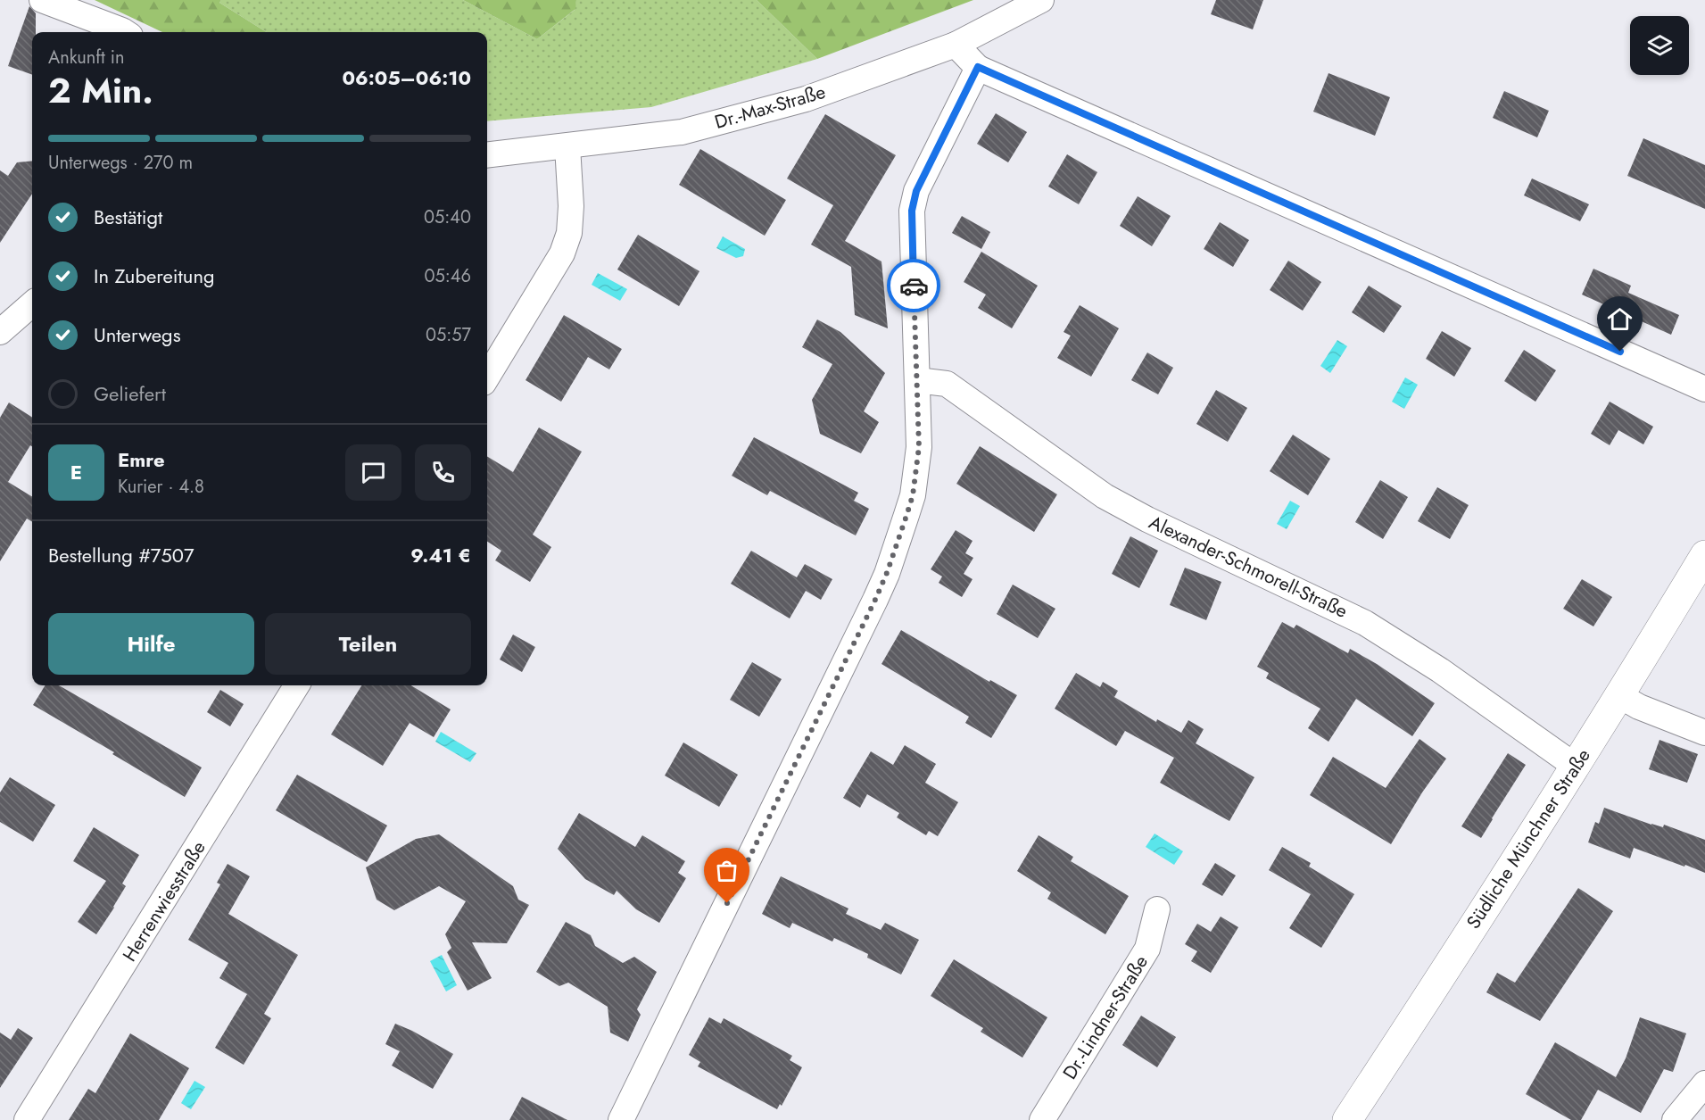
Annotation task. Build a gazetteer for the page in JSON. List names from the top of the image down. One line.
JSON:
{"streets":{"main road":["Südliche Münchner Straße"],"street":["Dr.-Max-Straße","Alexander-Schmorell-Straße","Herrenwiesstraße","Dr.-Lindner-Straße"]},"crossings":[["Alexander-Schmorell-Straße","Südliche Münchner Straße"]],"page":{"heading":["2 Min.","Ankunft in","06:05–06:10"],"panel":["Emre","Kurier · 4.8","Bestellung #7507","9.41 €"],"bar":"Unterwegs · 270 m","list":[["Bestätigt","05:40"],["In Zubereitung","05:46"],["Unterwegs","05:57"],"Geliefert"],"round":"E","buttons":["Hilfe","Teilen"]}}
